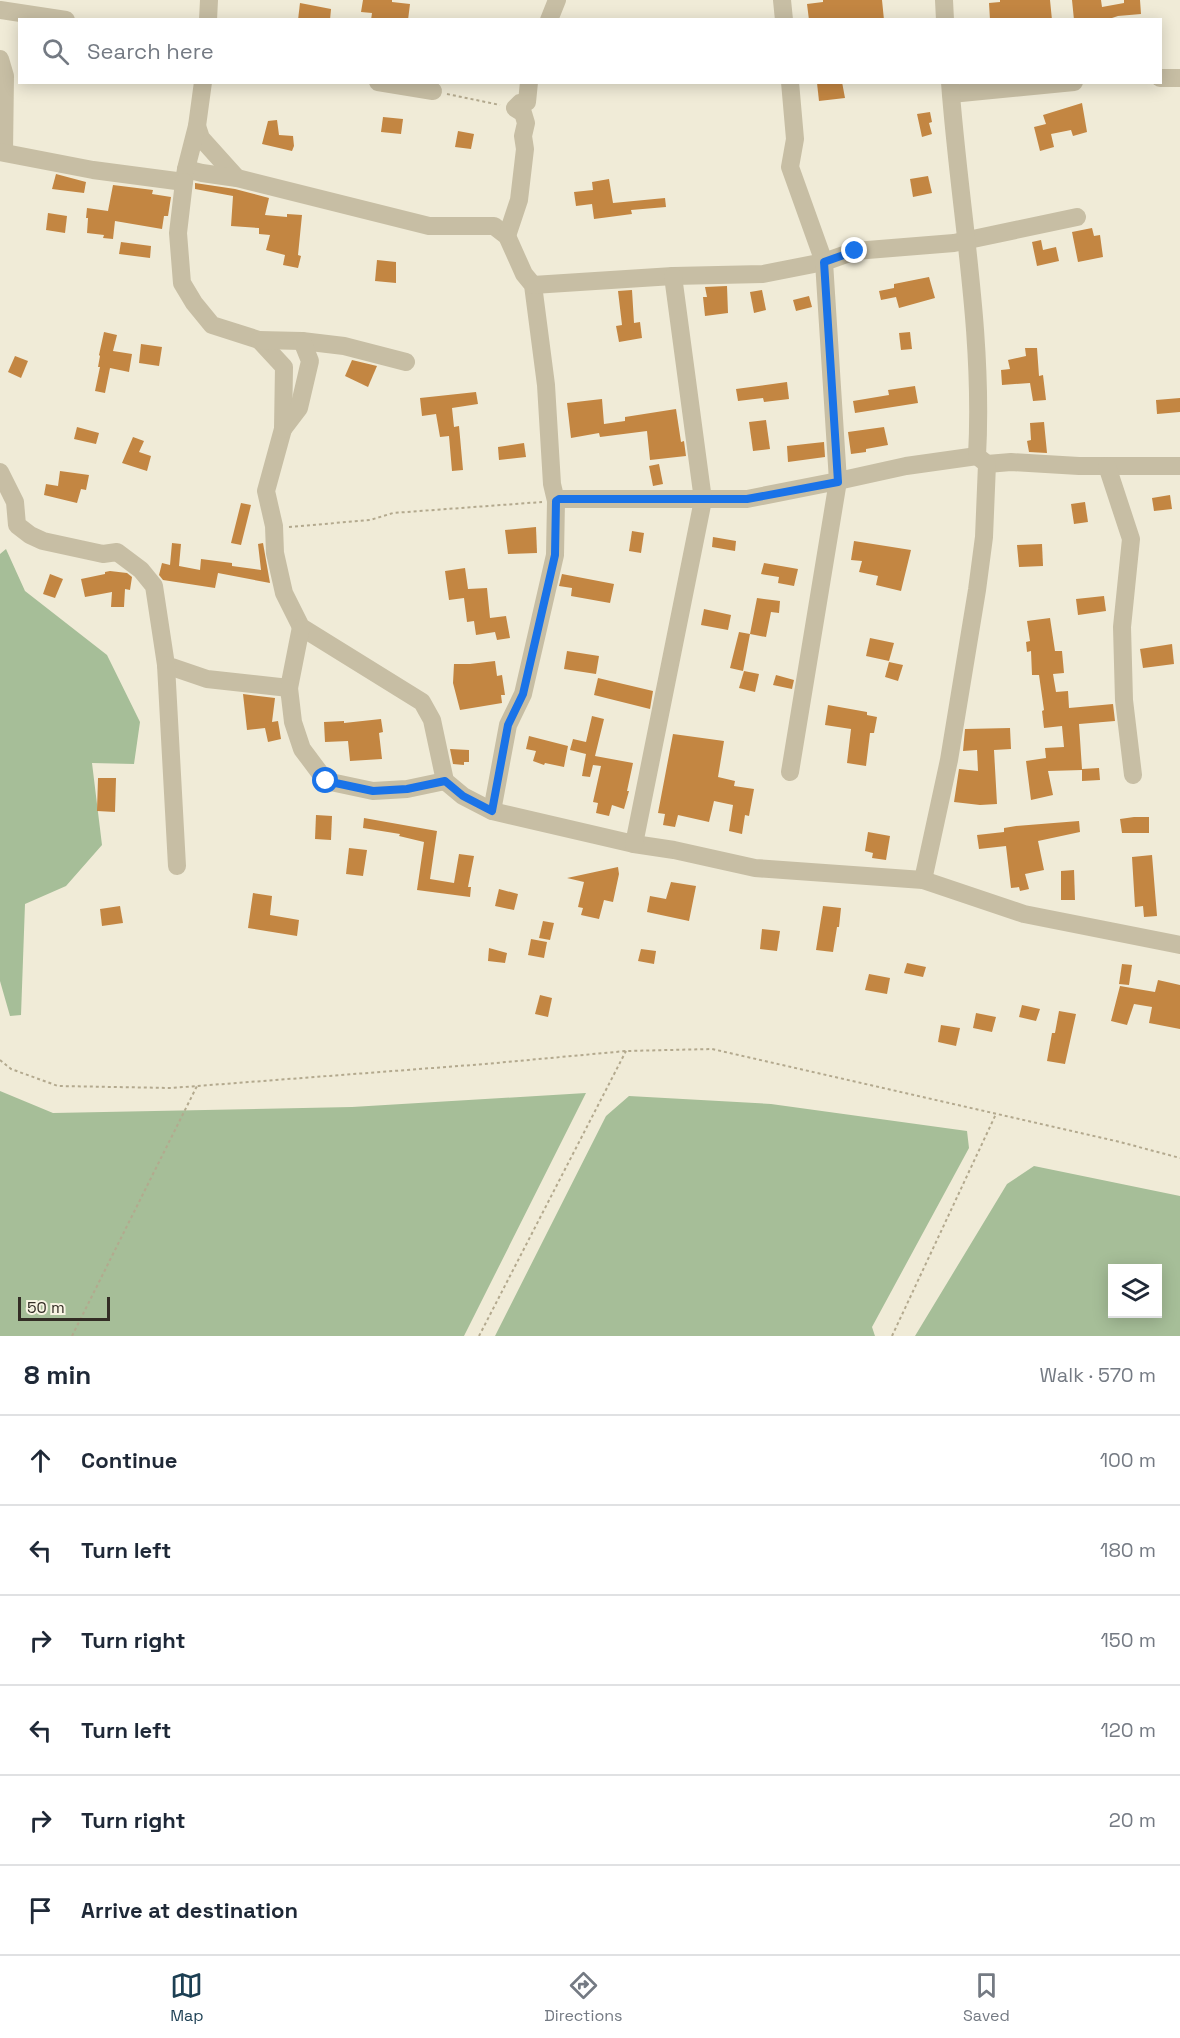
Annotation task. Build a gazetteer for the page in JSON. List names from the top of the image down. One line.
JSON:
{"scale_bar":"50 m","page":{"search":"Search here","scale":"50 m","heading":["8 min","Walk · 570 m"],"list":[["Continue","100 m"],["Turn left","180 m"],["Turn right","150 m"],["Turn left","120 m"],["Turn right","20 m"],"Arrive at destination"],"nav":["Map","Directions","Saved"]}}
